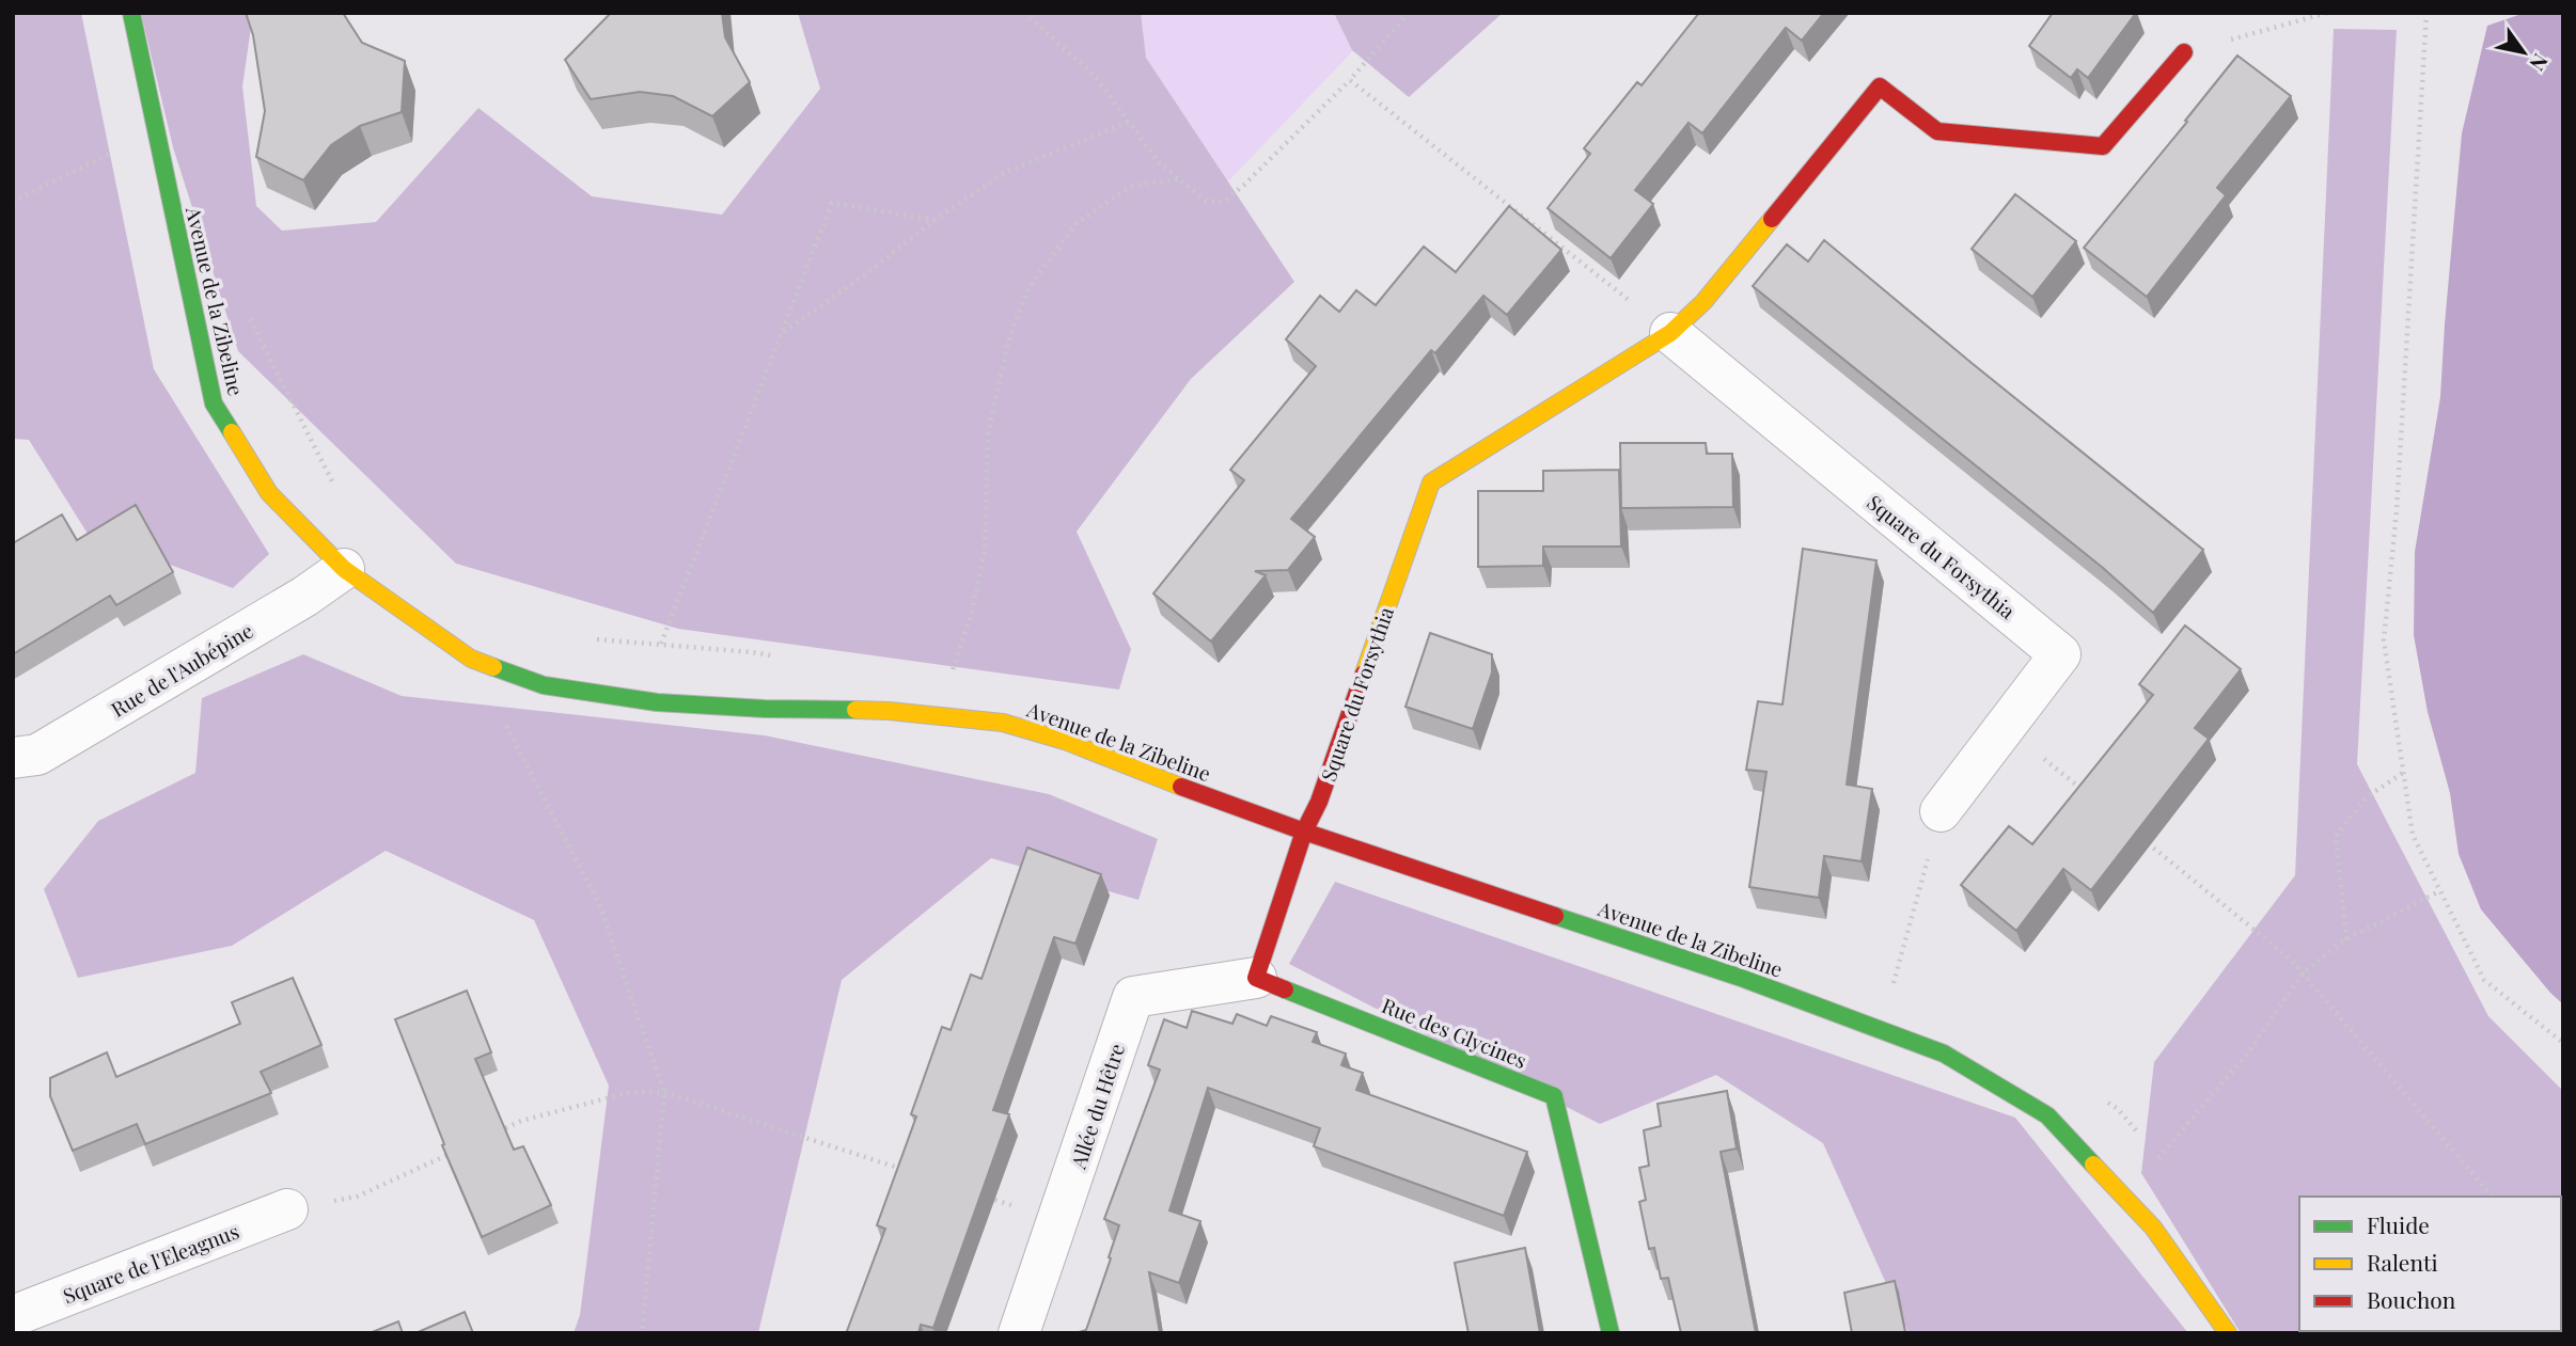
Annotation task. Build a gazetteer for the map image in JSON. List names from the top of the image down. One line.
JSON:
{"streets":{"street":["Avenue de la Zibeline","Square du Forsythia","Rue de l'Aubépine","Rue des Glycines","Allée du Hêtre","Square de l'Eleagnus"]},"crossings":[["Avenue de la Zibeline","Square du Forsythia"],["Avenue de la Zibeline","Rue de l'Aubépine"],["Rue des Glycines","Allée du Hêtre"]],"legend":["Fluide","Ralenti","Bouchon"],"north":"bottom right"}
